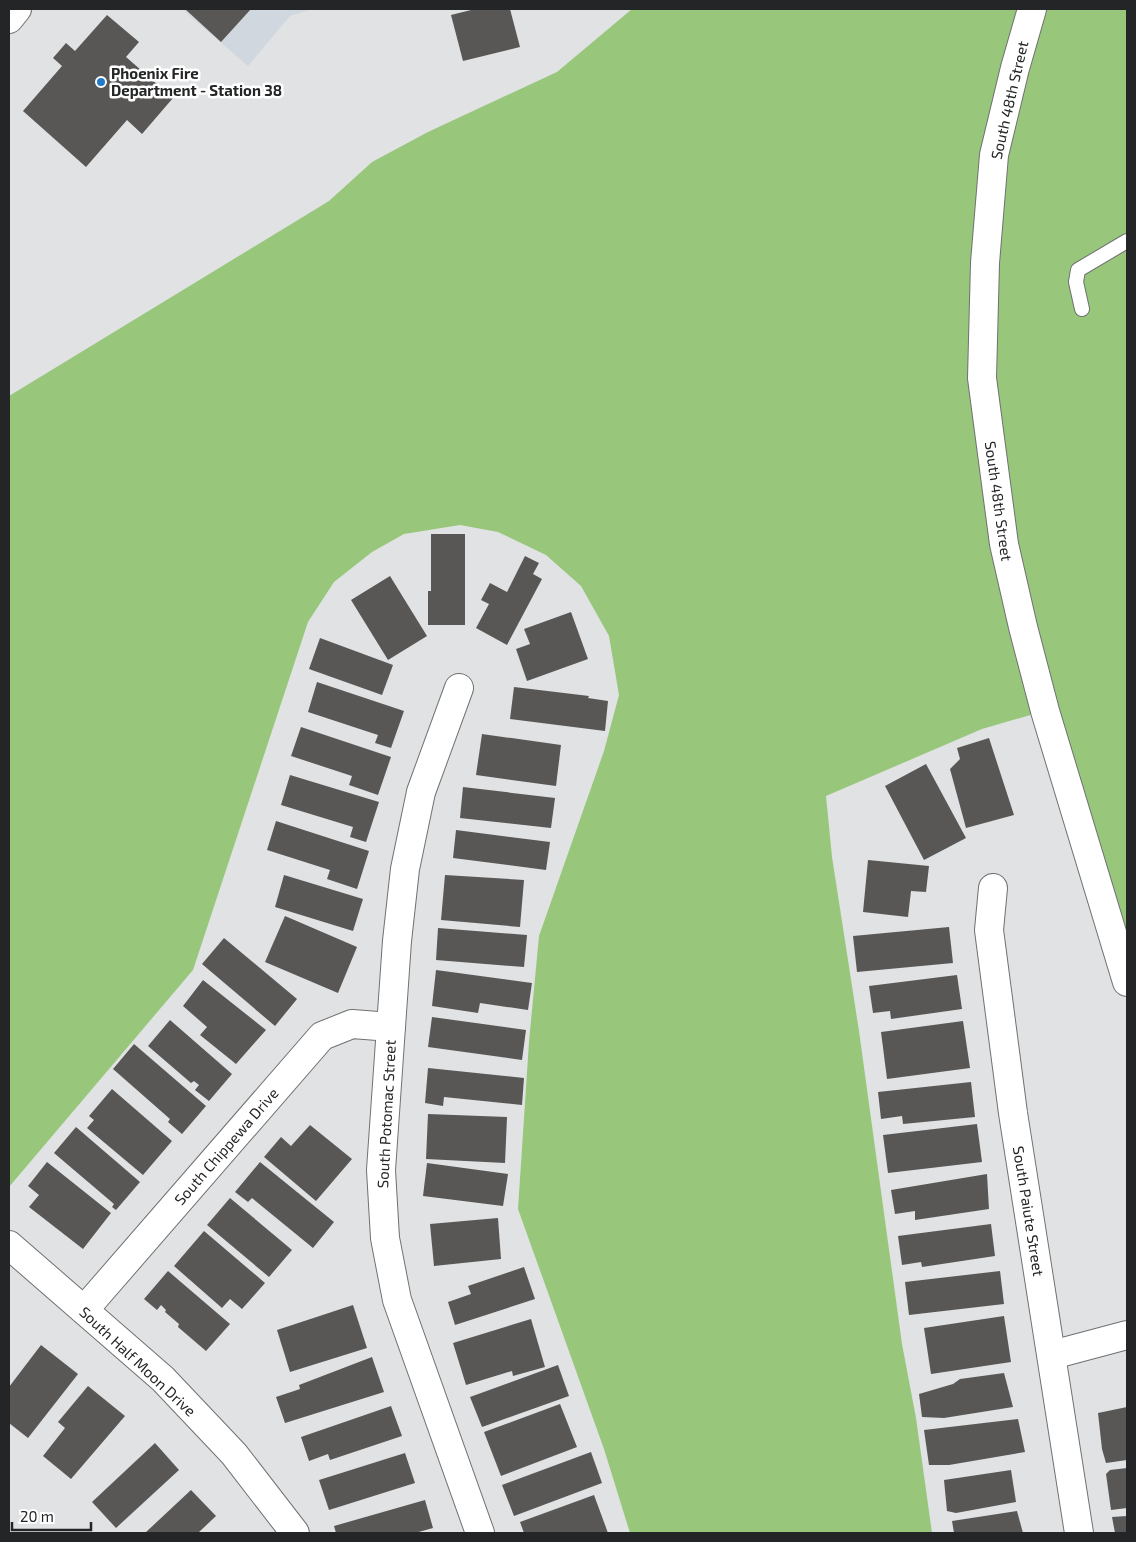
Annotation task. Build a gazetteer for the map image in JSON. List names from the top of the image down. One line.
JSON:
{"streets":{"street":["South 48th Street","South Potomac Street","South Chippewa Drive","South Paiute Street","South Half Moon Drive"]},"crossings":[["South Potomac Street","South Chippewa Drive"],["South Chippewa Drive","South Half Moon Drive"]],"places":["Phoenix Fire Department - Station 38"],"scale_bar":"20 m"}
